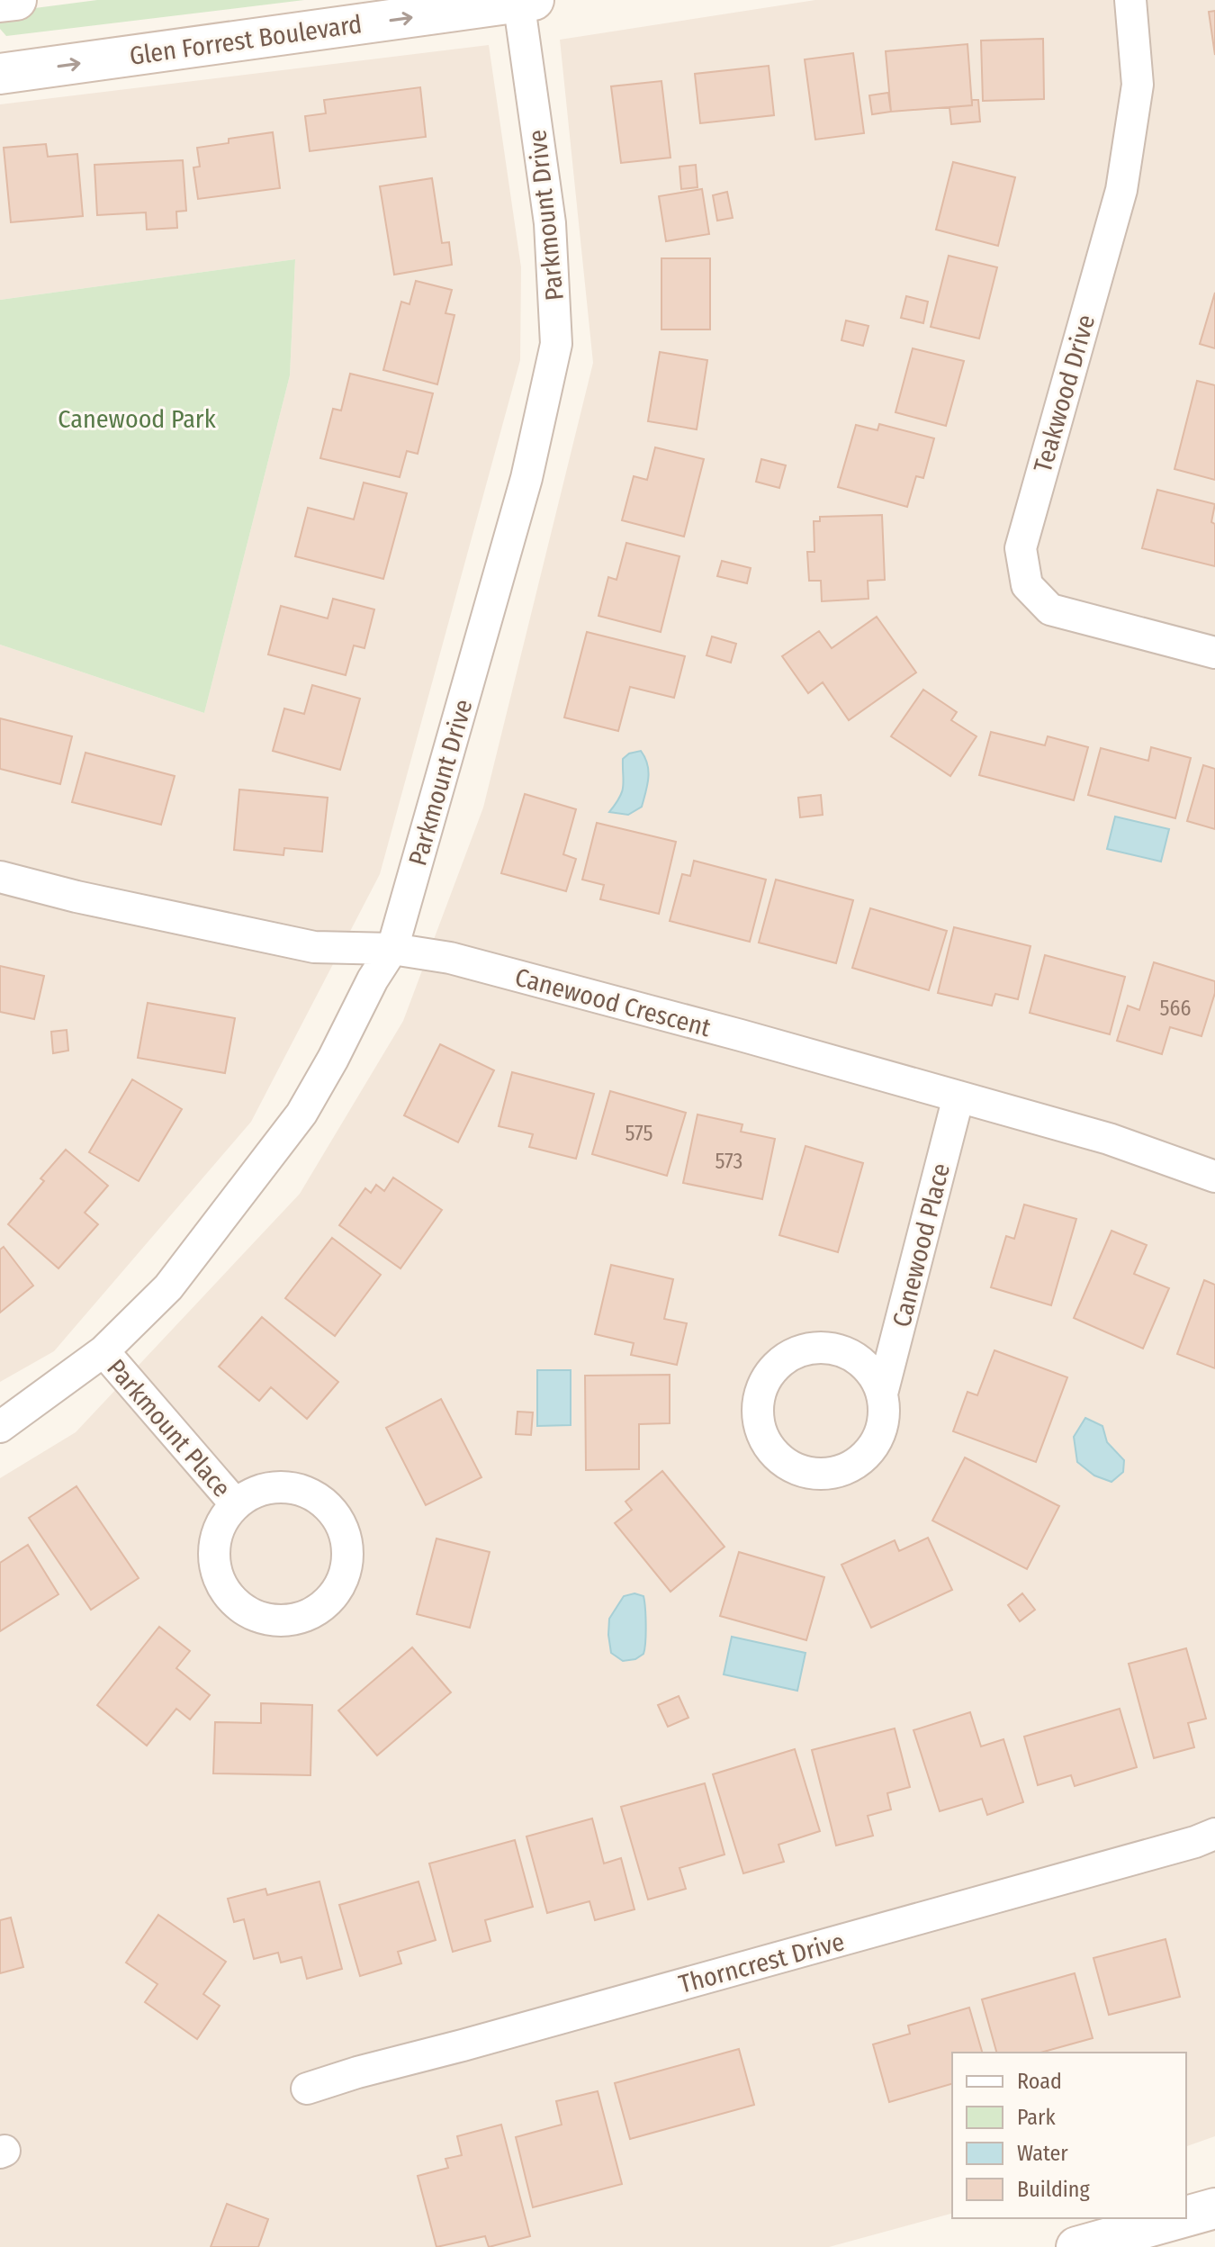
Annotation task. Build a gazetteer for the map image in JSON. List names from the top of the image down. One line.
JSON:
{"streets":{"street":["Glen Forrest Boulevard","Parkmount Drive","Teakwood Drive","Canewood Crescent","Canewood Place","Parkmount Place","Thorncrest Drive"]},"crossings":[["Glen Forrest Boulevard","Parkmount Drive"],["Parkmount Drive","Canewood Crescent"],["Parkmount Drive","Parkmount Place"],["Canewood Crescent","Canewood Place"]],"one_way":["Glen Forrest Boulevard"],"parks":["Canewood Park"],"house_numbers":["566","575","573"],"legend":["Road","Park","Water","Building"]}
